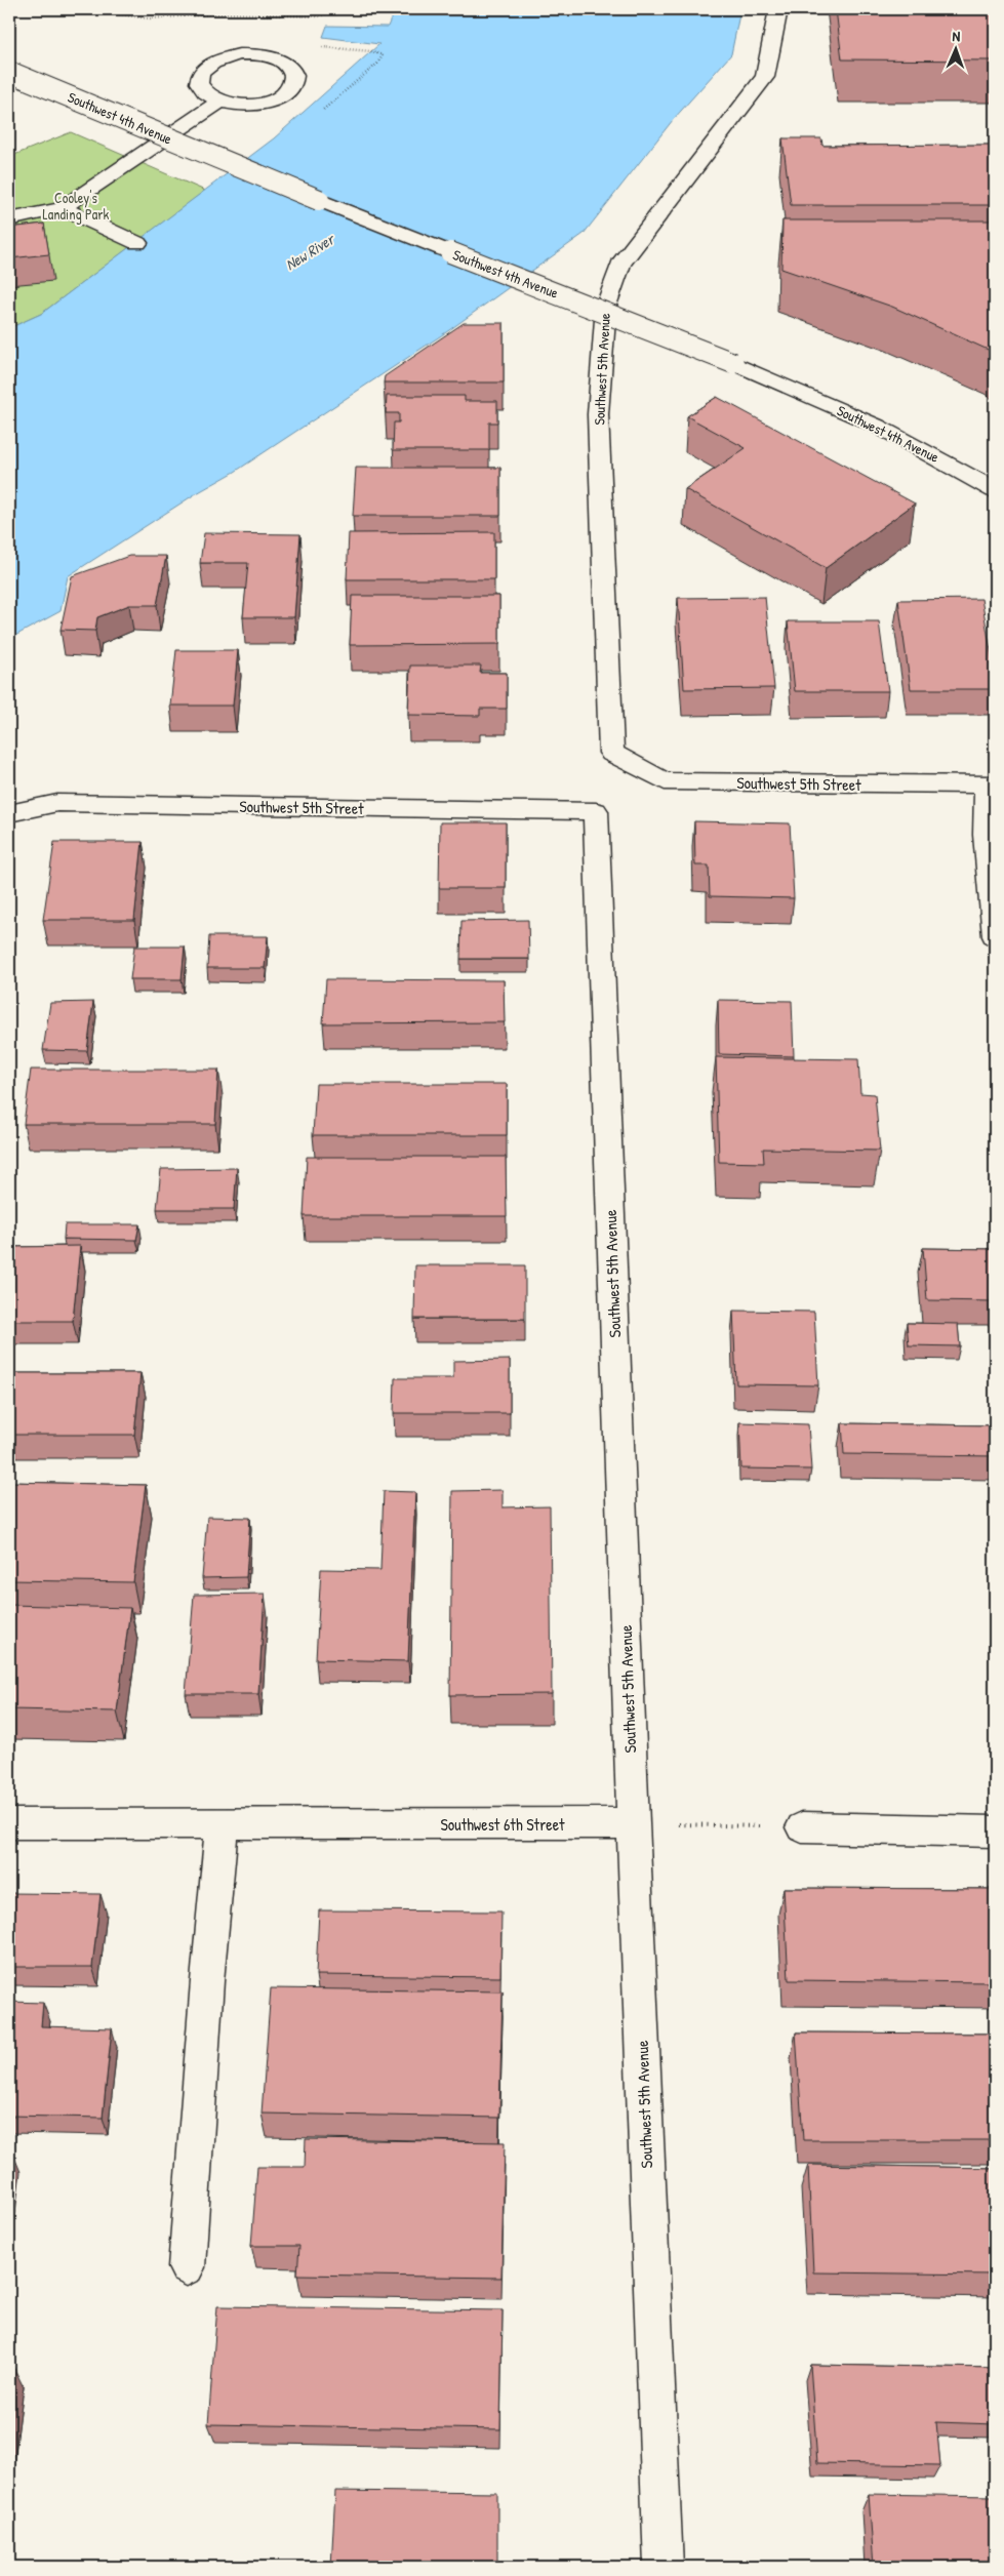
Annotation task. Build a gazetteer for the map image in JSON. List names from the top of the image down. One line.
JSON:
{"streets":{"street":["Southwest 4th Avenue","Southwest 5th Avenue","Southwest 5th Street","Southwest 6th Street"]},"crossings":[["Southwest 5th Avenue","Southwest 5th Street"],["Southwest 5th Avenue","Southwest 6th Street"]],"water":["New River"],"parks":["Cooley's Landing Park"],"north":"top"}
